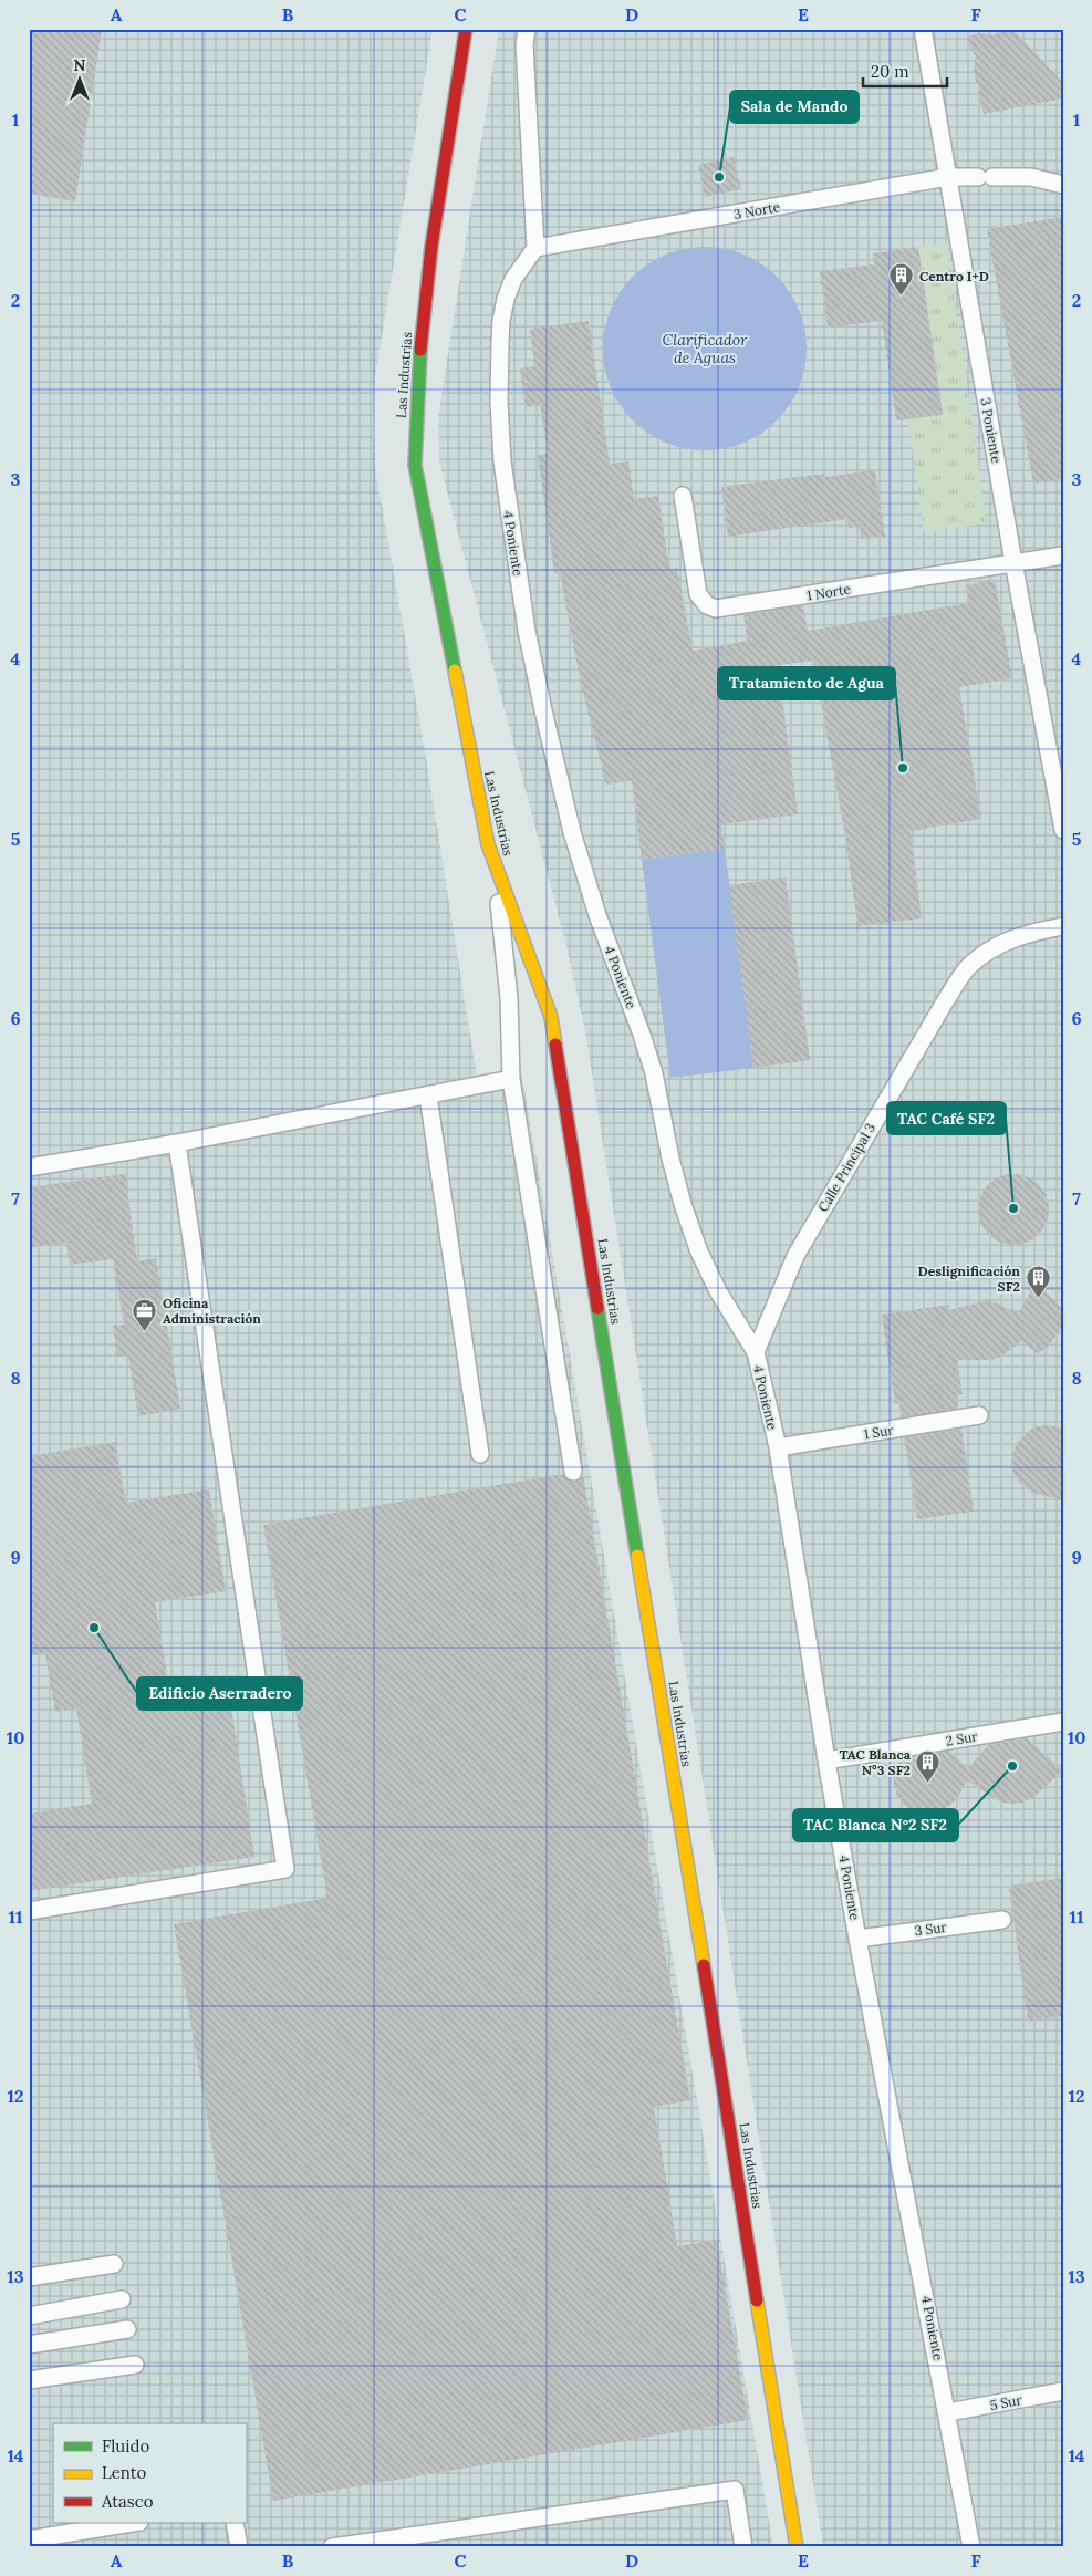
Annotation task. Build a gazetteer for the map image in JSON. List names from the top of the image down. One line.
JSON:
{"streets":{"street":["Las Industrias"],"lane":["3 Norte","3 Poniente","4 Poniente","1 Norte","Calle Principal 3","1 Sur","2 Sur","3 Sur","5 Sur"]},"crossings":[["3 Norte","3 Poniente"],["3 Norte","4 Poniente"],["3 Poniente","1 Norte"],["4 Poniente","Calle Principal 3"],["4 Poniente","1 Sur"],["4 Poniente","2 Sur"],["4 Poniente","3 Sur"],["4 Poniente","5 Sur"]],"water":["Clarificador de Aguas"],"places":{"other":["Sala de Mando","Tratamiento de Agua","TAC Café SF2","Edificio Aserradero","TAC Blanca N°2 SF2"],"building":["Centro I+D","Deslignificación SF2","TAC Blanca N°3 SF2"],"office":["Oficina Administración"]},"legend":["Fluido","Lento","Atasco"],"scale_bar":"20 m","north":"top","grid":{"columns":["A","B","C","D","E","F"],"rows":["1","2","3","4","5","6","7","8","9","10","11","12","13","14"]}}
